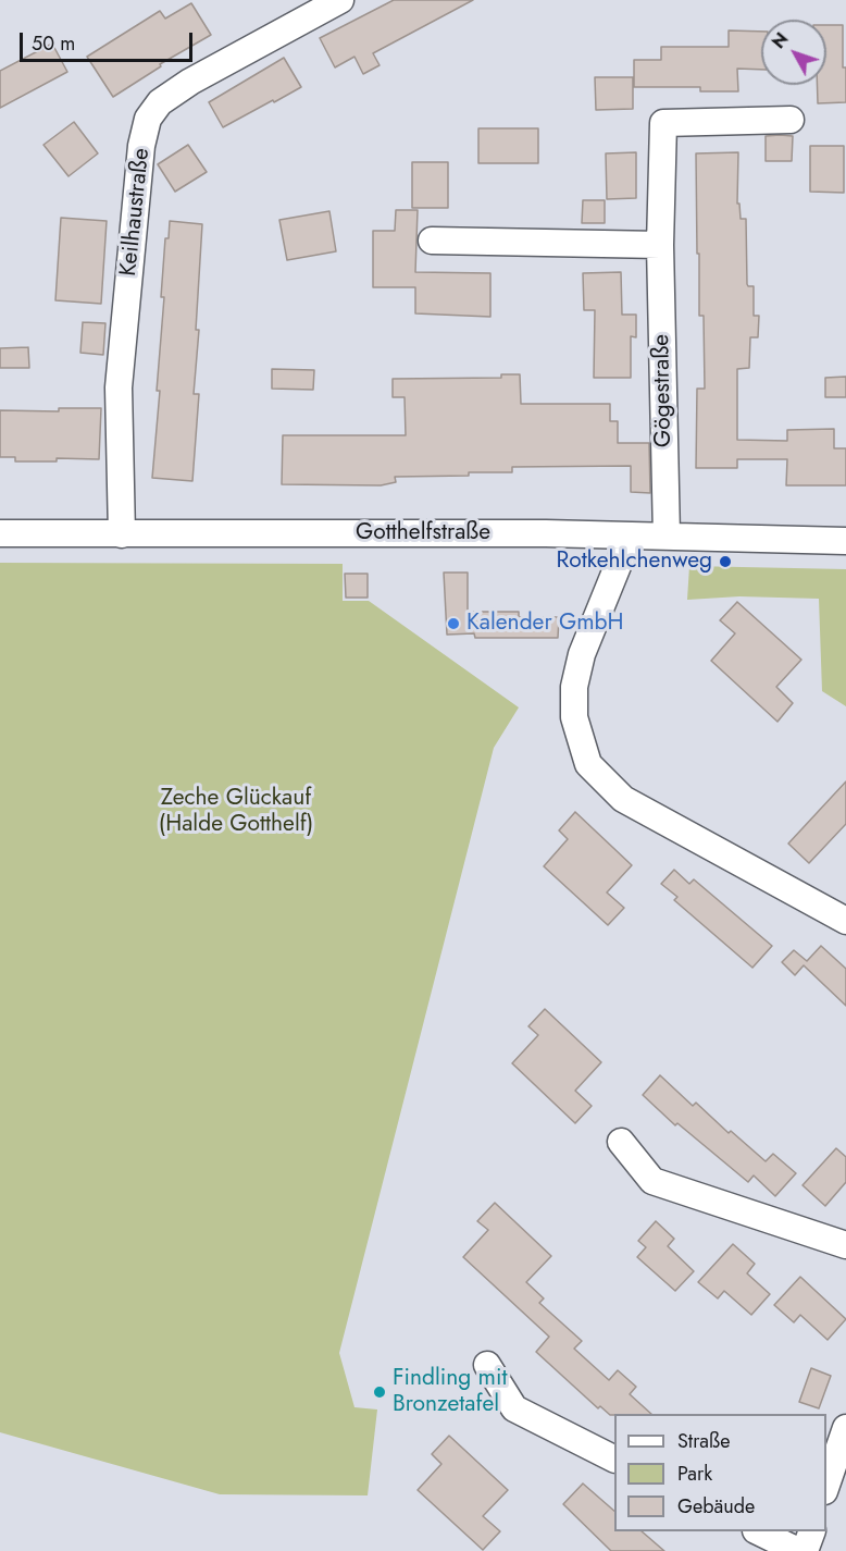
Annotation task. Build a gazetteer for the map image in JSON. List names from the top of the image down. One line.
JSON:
{"streets":{"street":["Keilhaustraße","Gögestraße","Gotthelfstraße"]},"crossings":[["Keilhaustraße","Gotthelfstraße"],["Gögestraße","Gotthelfstraße"]],"parks":["Zeche Glückauf (Halde Gotthelf)"],"places":["Rotkehlchenweg","Kalender GmbH","Findling mit Bronzetafel"],"legend":["Straße","Park","Gebäude"],"scale_bar":"50 m","north":"top left"}
